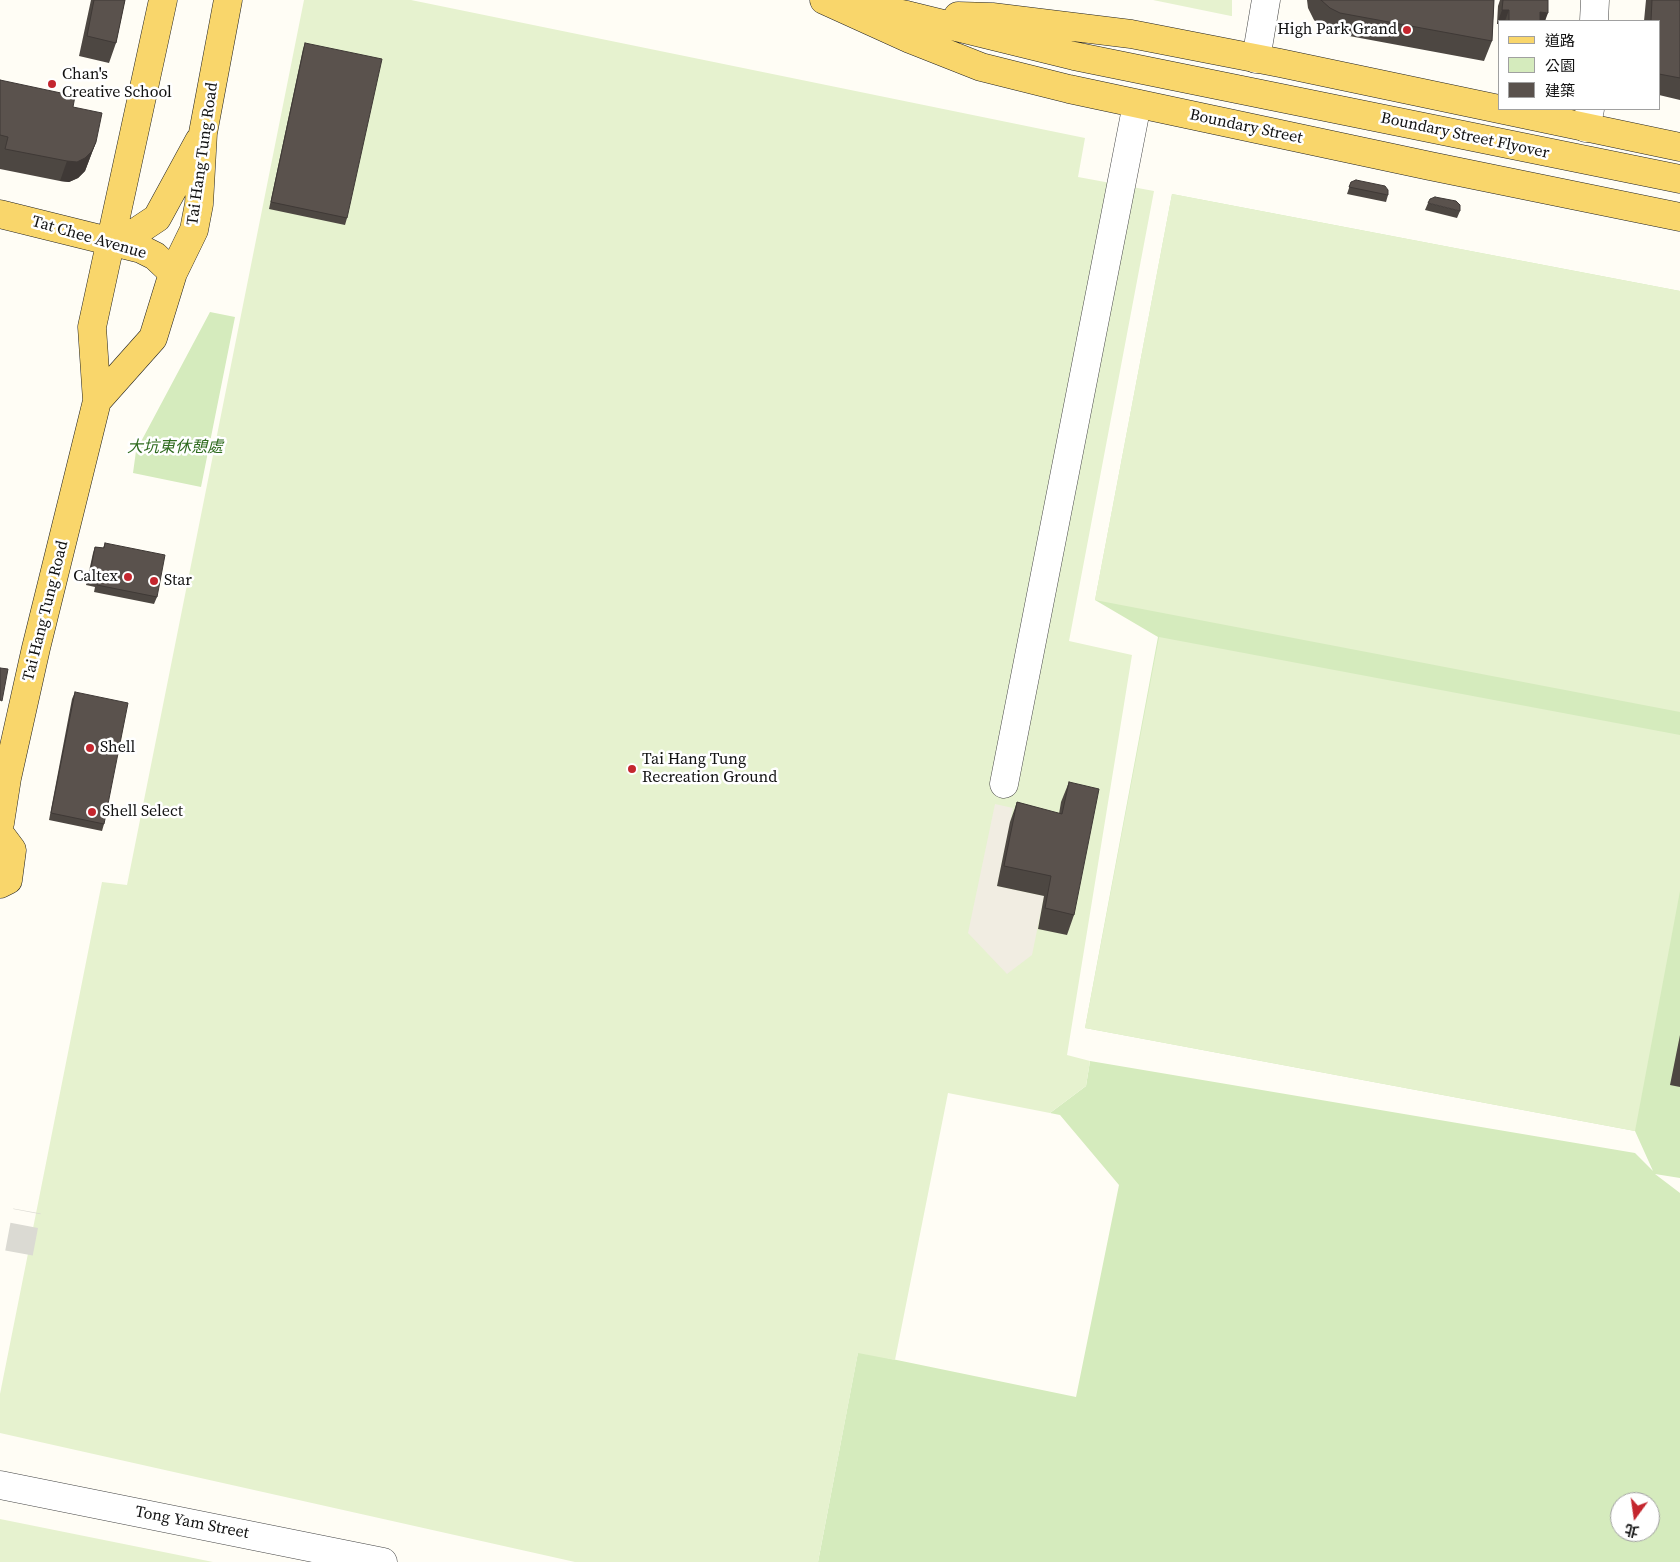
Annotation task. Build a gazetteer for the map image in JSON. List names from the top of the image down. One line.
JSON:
{"streets":{"main road":["Boundary Street","Boundary Street Flyover","Tai Hang Tung Road","Tat Chee Avenue"],"street":["Tong Yam Street"]},"crossings":[["Boundary Street","Boundary Street Flyover"],["Tai Hang Tung Road","Tat Chee Avenue"]],"parks":["大坑東休憩處"],"places":["High Park Grand","Chan's Creative School","Caltex","Star","Shell","Tai Hang Tung Recreation Ground","Shell Select"],"legend":["道路","公園","建築"],"north":"bottom"}
